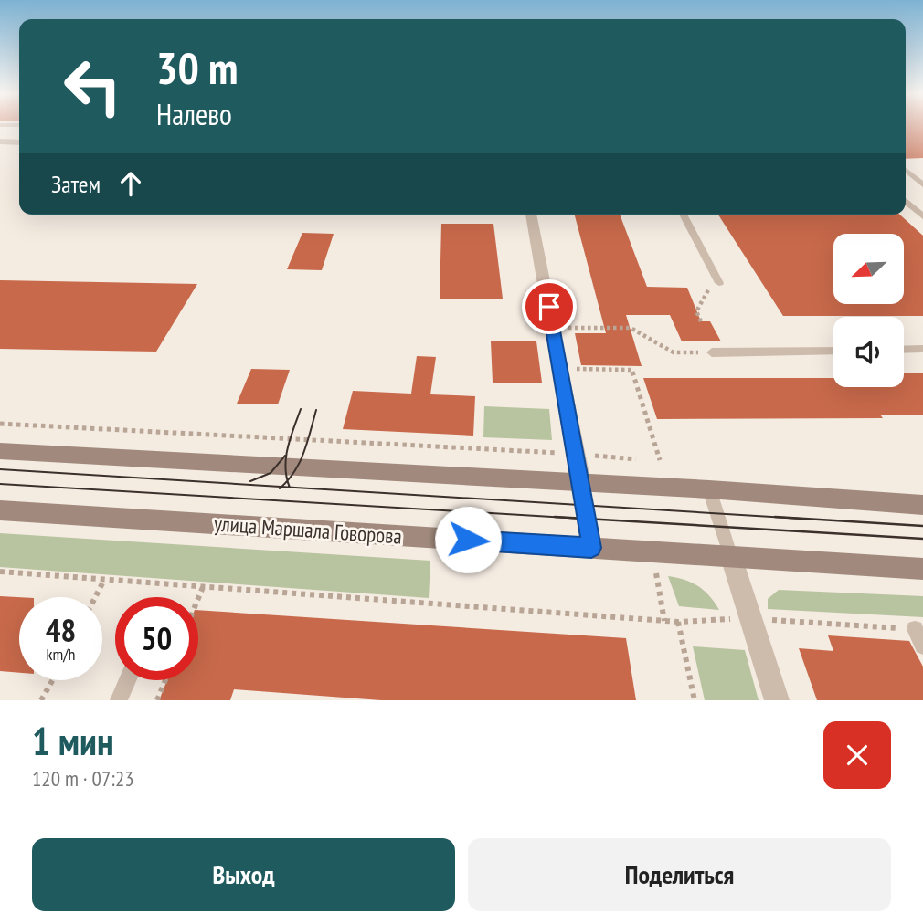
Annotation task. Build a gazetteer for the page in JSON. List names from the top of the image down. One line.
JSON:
{"streets":{"main road":["улица Маршала Говорова"]},"north":"bottom left","page":{"turn":["30 m","Налево"],"then":"Затем","speed":"48 km/h","limit":"50","heading":["1 мин","120 m · 07:23"],"buttons":["Выход","Поделиться"]}}
